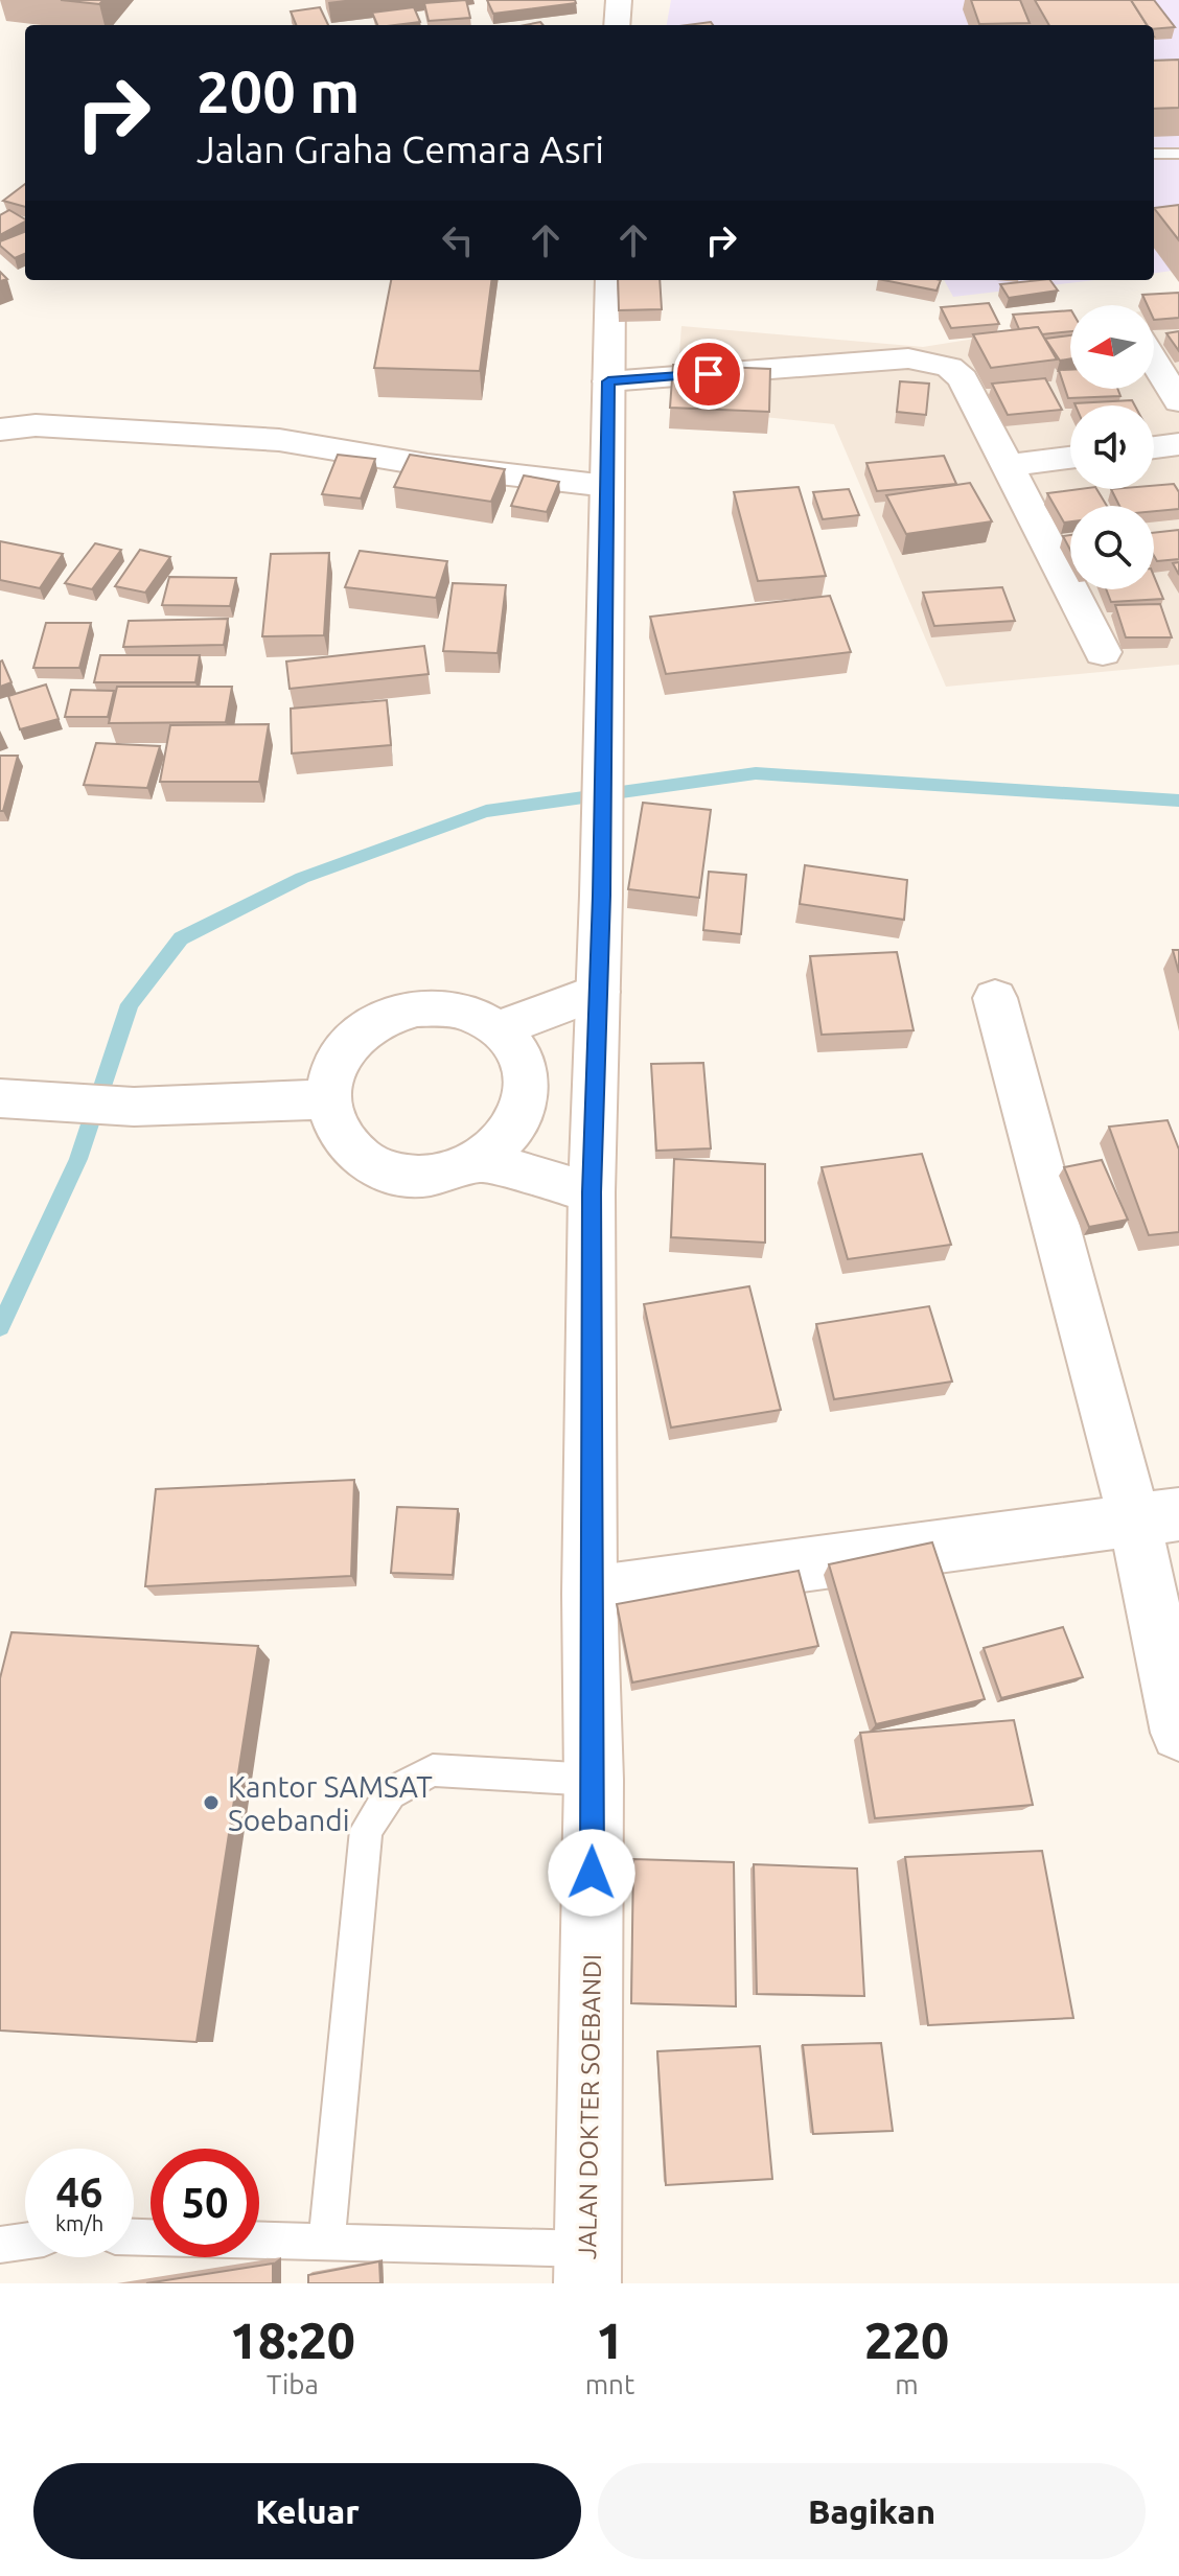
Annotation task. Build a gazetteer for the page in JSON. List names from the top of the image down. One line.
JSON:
{"streets":{"street":["JALAN DOKTER SOEBANDI"]},"places":["Kantor SAMSAT Soebandi"],"north":"left","page":{"turn":["200 m","Jalan Graha Cemara Asri"],"speed":"46 km/h","limit":"50","eta":["18:20","Tiba","1","mnt","220","m"],"buttons":["Keluar","Bagikan"]}}
